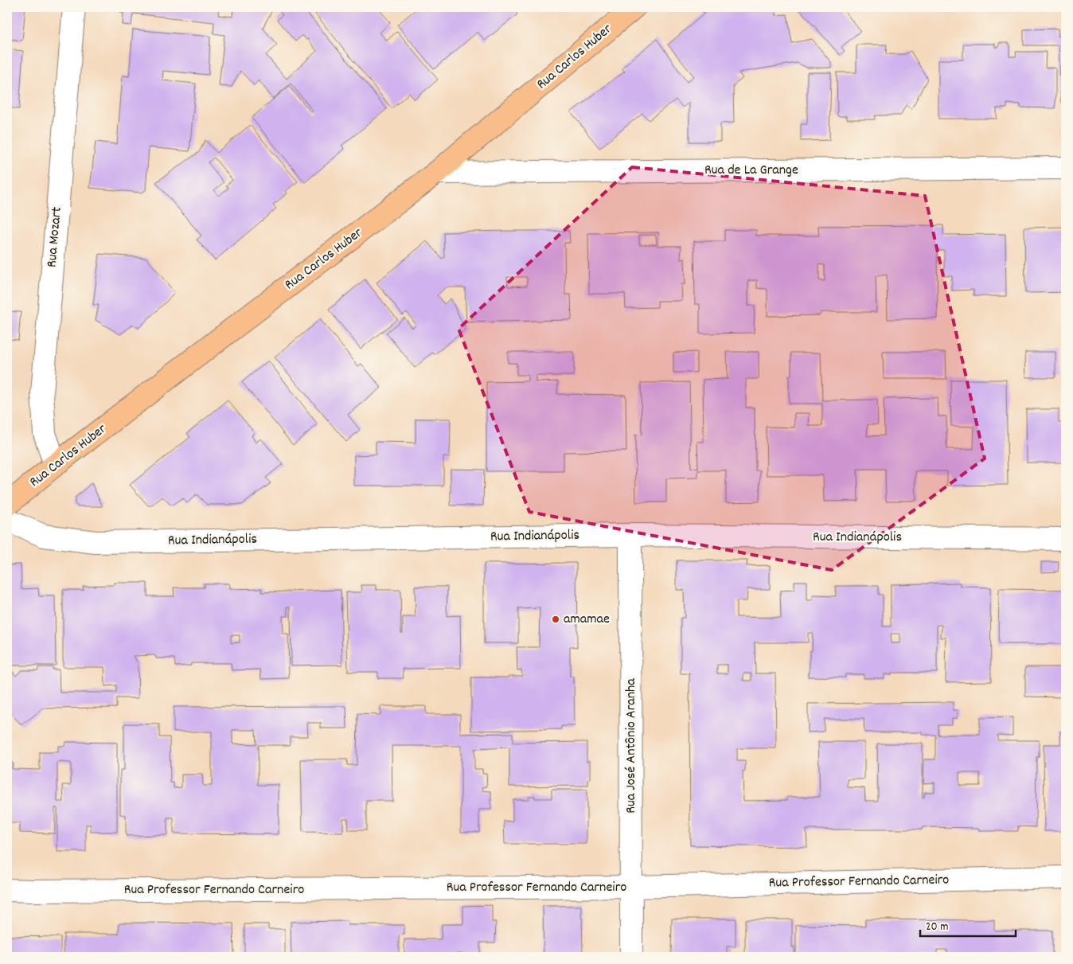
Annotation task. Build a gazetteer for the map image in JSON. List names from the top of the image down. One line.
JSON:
{"streets":{"main road":["Rua Carlos Huber"],"street":["Rua de La Grange","Rua Mozart","Rua Indianápolis","Rua José Antônio Aranha","Rua Professor Fernando Carneiro"]},"crossings":[["Rua Carlos Huber","Rua de La Grange"],["Rua Carlos Huber","Rua Mozart"],["Rua Indianápolis","Rua José Antônio Aranha"],["Rua José Antônio Aranha","Rua Professor Fernando Carneiro"]],"places":["amamae"],"scale_bar":"20 m"}
